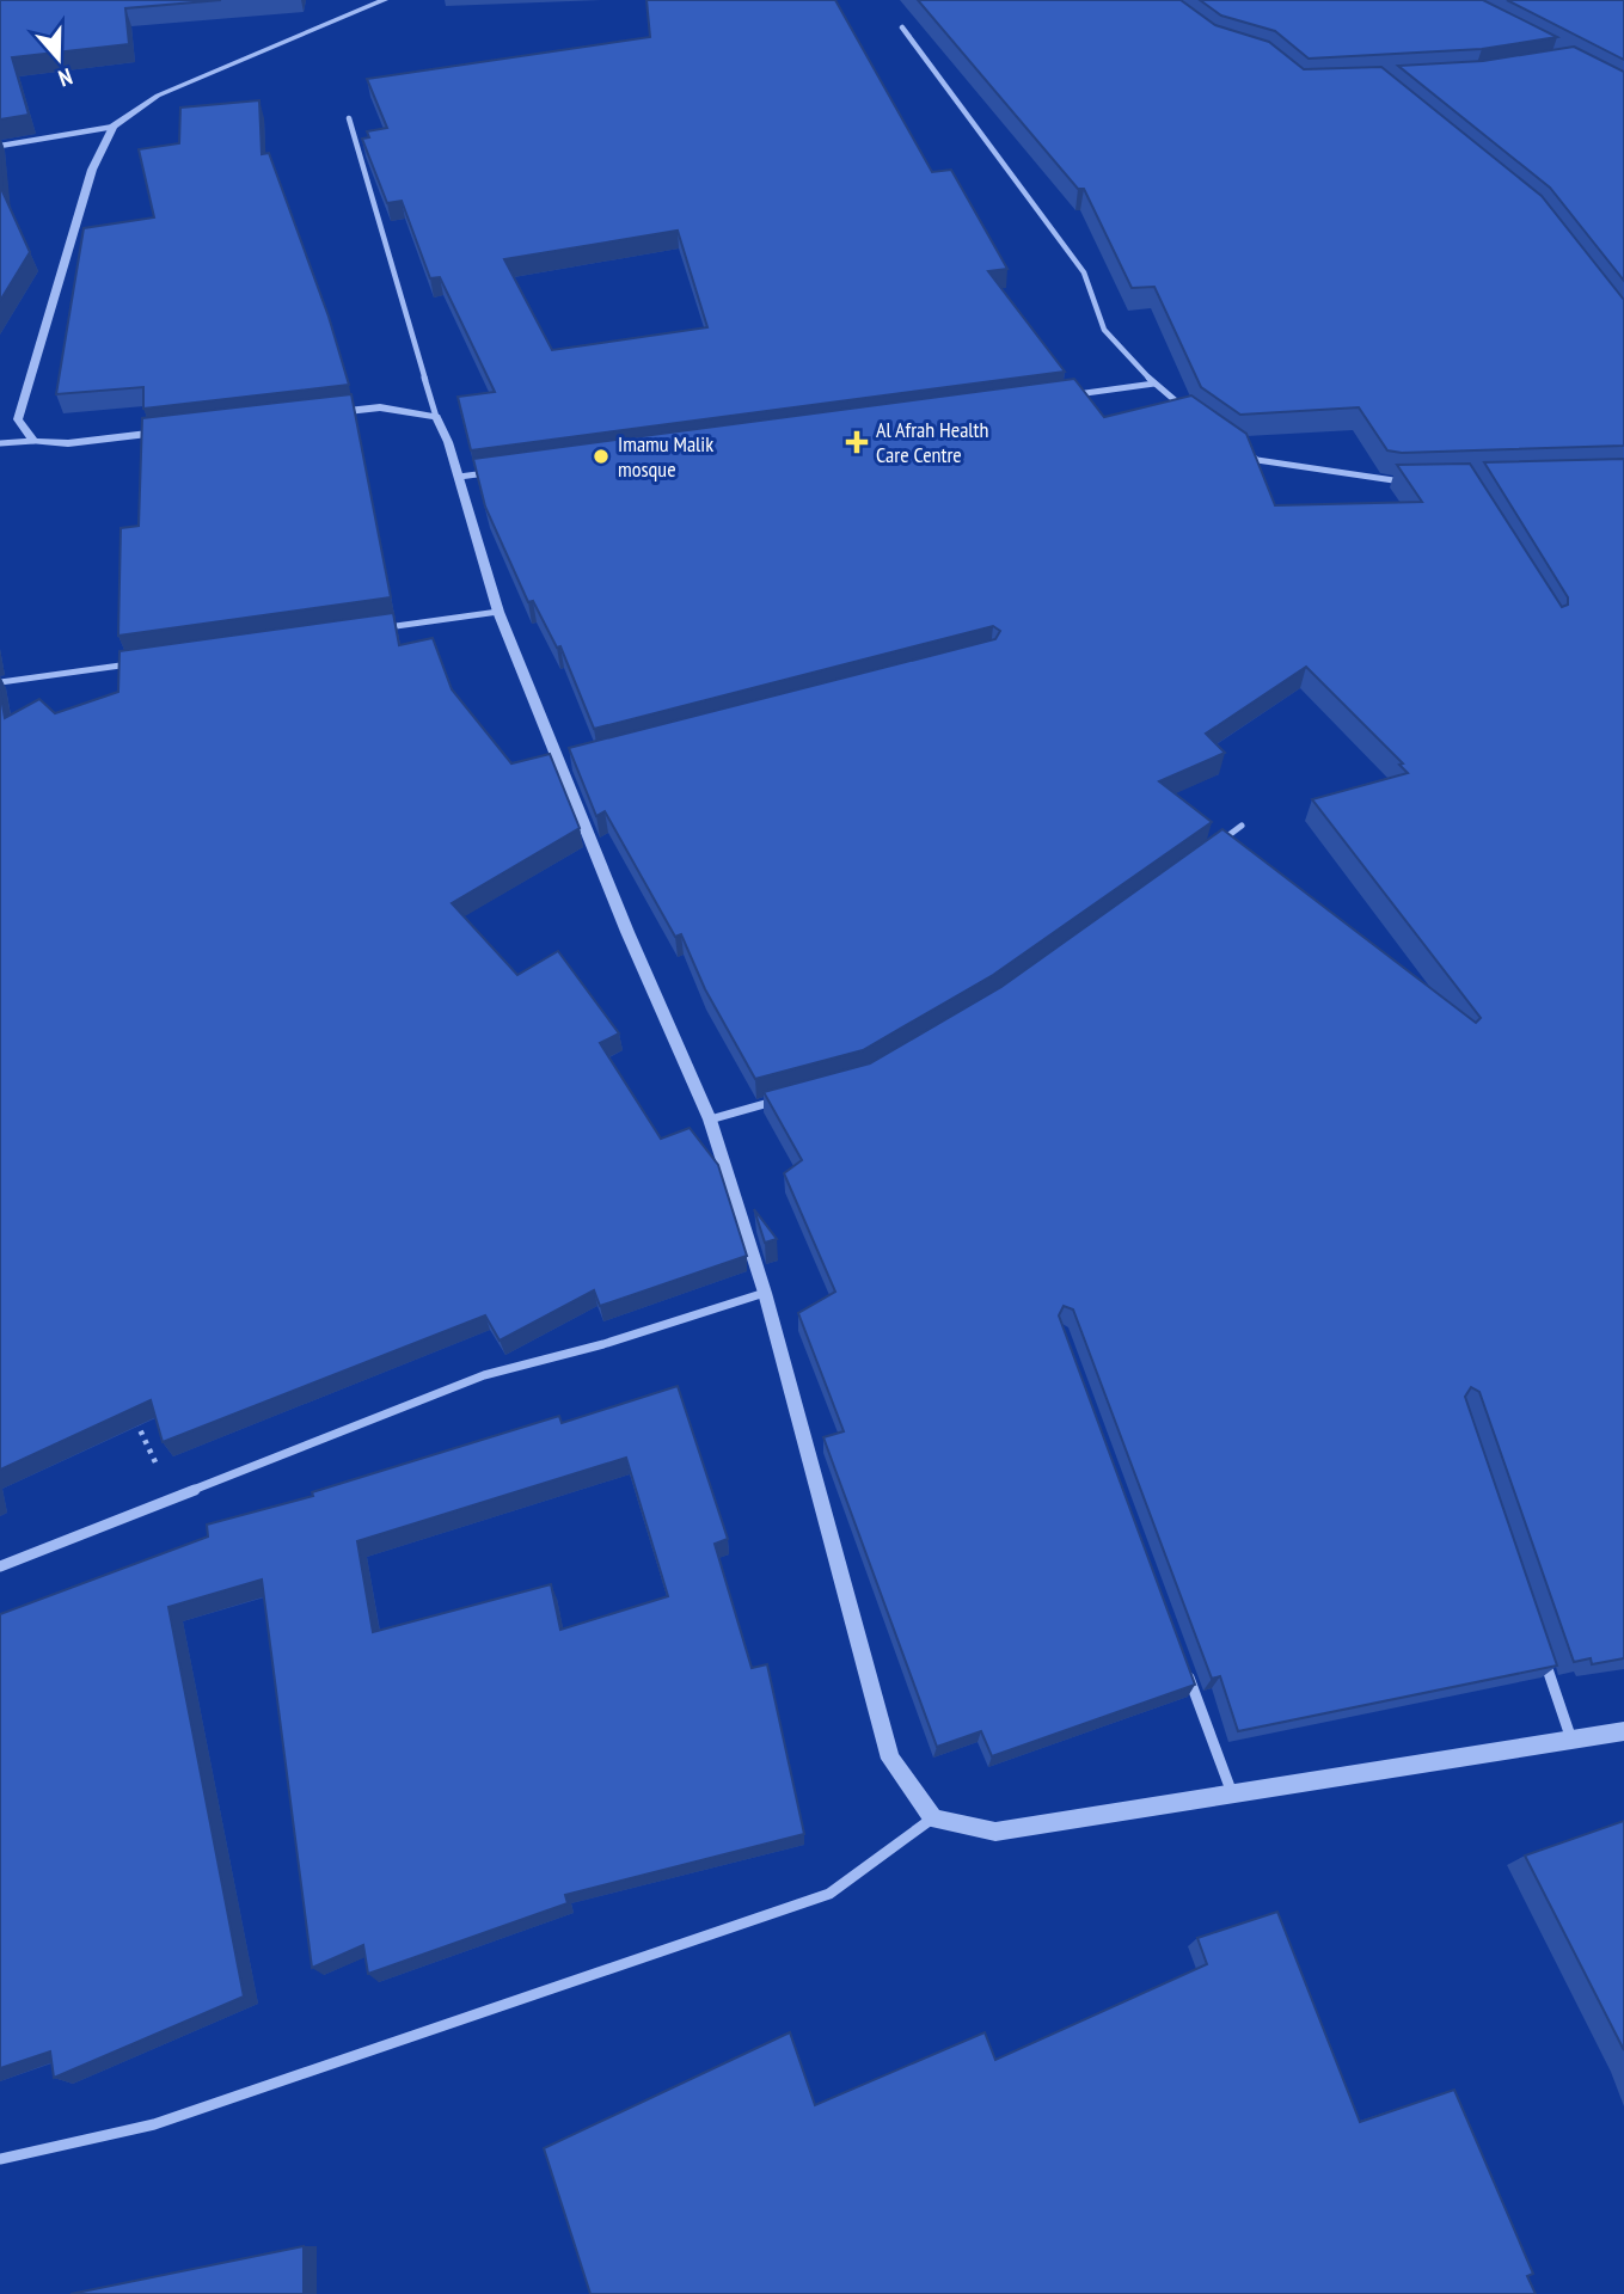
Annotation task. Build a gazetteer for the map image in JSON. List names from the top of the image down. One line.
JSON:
{"places":{"health":["Al Afrah Health Care Centre"],"other":["Imamu Malik mosque"]},"north":"bottom"}
